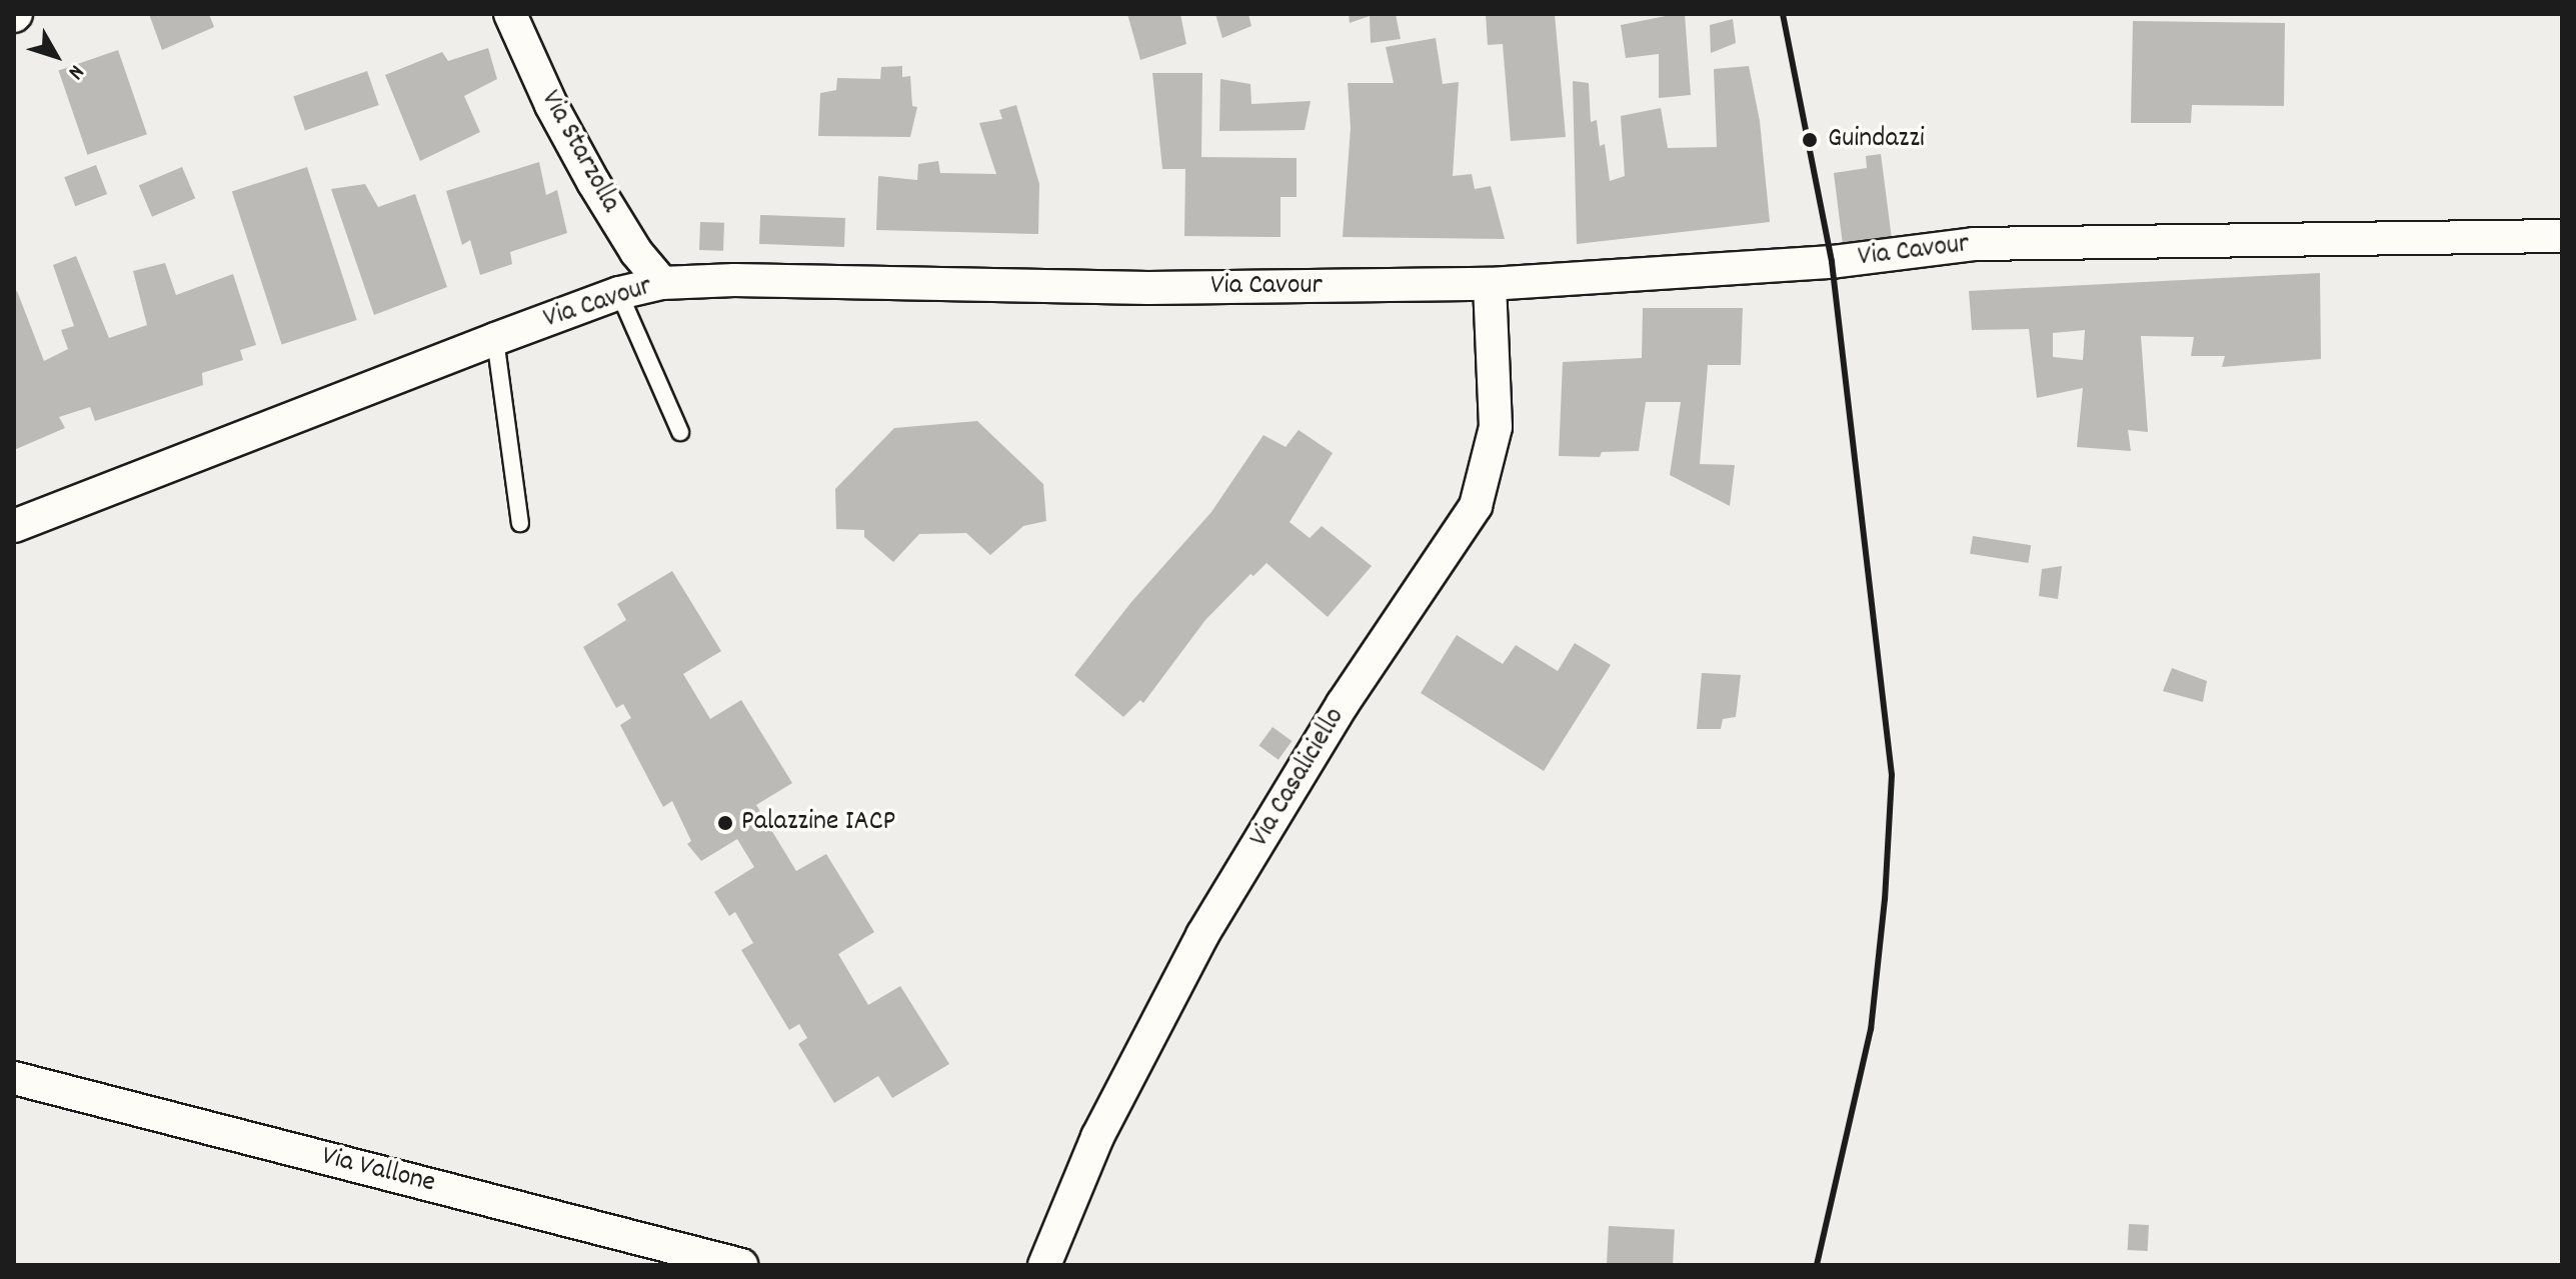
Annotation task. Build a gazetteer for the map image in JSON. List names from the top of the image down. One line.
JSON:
{"streets":{"street":["Via Starzolla","Via Cavour","Via Casaliciello","Via Vallone"]},"crossings":[["Via Starzolla","Via Cavour"],["Via Cavour","Via Casaliciello"]],"places":["Guindazzi","Palazzine IACP"],"north":"bottom right"}
